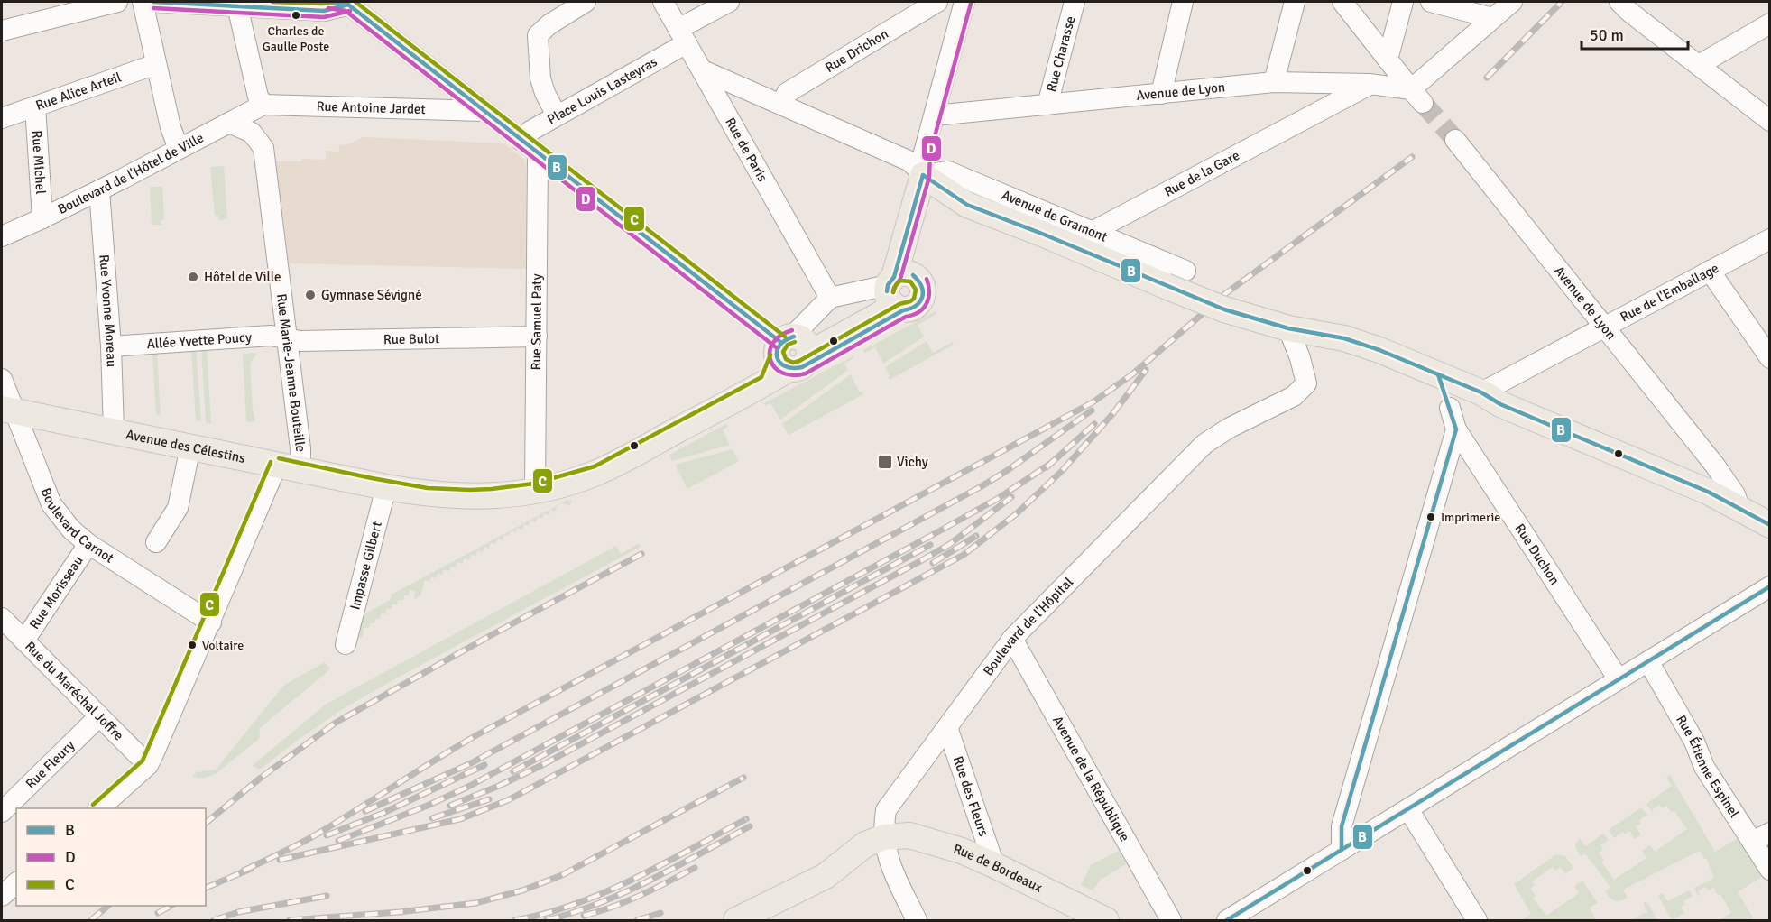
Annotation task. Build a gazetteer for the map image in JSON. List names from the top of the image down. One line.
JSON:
{"streets":{"main road":["Avenue de Gramont","Avenue des Célestins","Rue de Bordeaux"],"street":["Rue Drichon","Rue Charasse","Place Louis Lasteyras","Rue Alice Arteil","Avenue de Lyon","Rue Antoine Jardet","Rue de Paris","Rue Michel","Boulevard de l'Hôtel de Ville","Rue de la Gare","Rue de l'Emballage","Rue Yvonne Moreau","Rue Samuel Paty","Rue Bulot","Allée Yvette Poucy","Rue Marie-Jeanne Bouteille","Boulevard Carnot","Rue Duchon","Impasse Gilbert","Rue Morisseau","Boulevard de l'Hôpital","Rue du Maréchal Joffre","Rue Fleury","Rue Étienne Espinel","Avenue de la République","Rue des Fleurs"]},"crossings":[["Rue Drichon","Avenue de Gramont"],["Rue Charasse","Avenue de Lyon"],["Place Louis Lasteyras","Rue de Paris"],["Rue Alice Arteil","Rue Michel"],["Avenue de Lyon","Rue de la Gare"],["Avenue de Lyon","Avenue de Gramont"],["Avenue de Lyon","Rue de l'Emballage"],["Rue Antoine Jardet","Boulevard de l'Hôtel de Ville"],["Rue de Paris","Avenue de Gramont"],["Rue Michel","Boulevard de l'Hôtel de Ville"],["Boulevard de l'Hôtel de Ville","Rue Yvonne Moreau"],["Boulevard de l'Hôtel de Ville","Rue Marie-Jeanne Bouteille"],["Rue de la Gare","Avenue de Gramont"],["Avenue de Gramont","Rue de l'Emballage"],["Avenue de Gramont","Boulevard de l'Hôpital"],["Rue Yvonne Moreau","Allée Yvette Poucy"],["Rue Yvonne Moreau","Avenue des Célestins"],["Rue Samuel Paty","Rue Bulot"],["Rue Samuel Paty","Avenue des Célestins"],["Rue Bulot","Allée Yvette Poucy"],["Rue Bulot","Rue Marie-Jeanne Bouteille"],["Allée Yvette Poucy","Rue Marie-Jeanne Bouteille"],["Rue Marie-Jeanne Bouteille","Avenue des Célestins"],["Rue Marie-Jeanne Bouteille","Boulevard Carnot"],["Rue Marie-Jeanne Bouteille","Rue du Maréchal Joffre"],["Avenue des Célestins","Boulevard Carnot"],["Avenue des Célestins","Impasse Gilbert"],["Boulevard Carnot","Rue Morisseau"],["Rue Morisseau","Rue du Maréchal Joffre"],["Boulevard de l'Hôpital","Avenue de la République"],["Boulevard de l'Hôpital","Rue des Fleurs"],["Boulevard de l'Hôpital","Rue de Bordeaux"],["Rue du Maréchal Joffre","Rue Fleury"],["Rue des Fleurs","Rue de Bordeaux"]],"places":{"other":["Charles de Gaulle Poste","Hôtel de Ville","Gymnase Sévigné","Imprimerie","Voltaire"],"transit":["Vichy"]},"lines":["transit line B","transit line C","transit line D"],"legend":["B","D","C"],"scale_bar":"50 m"}
